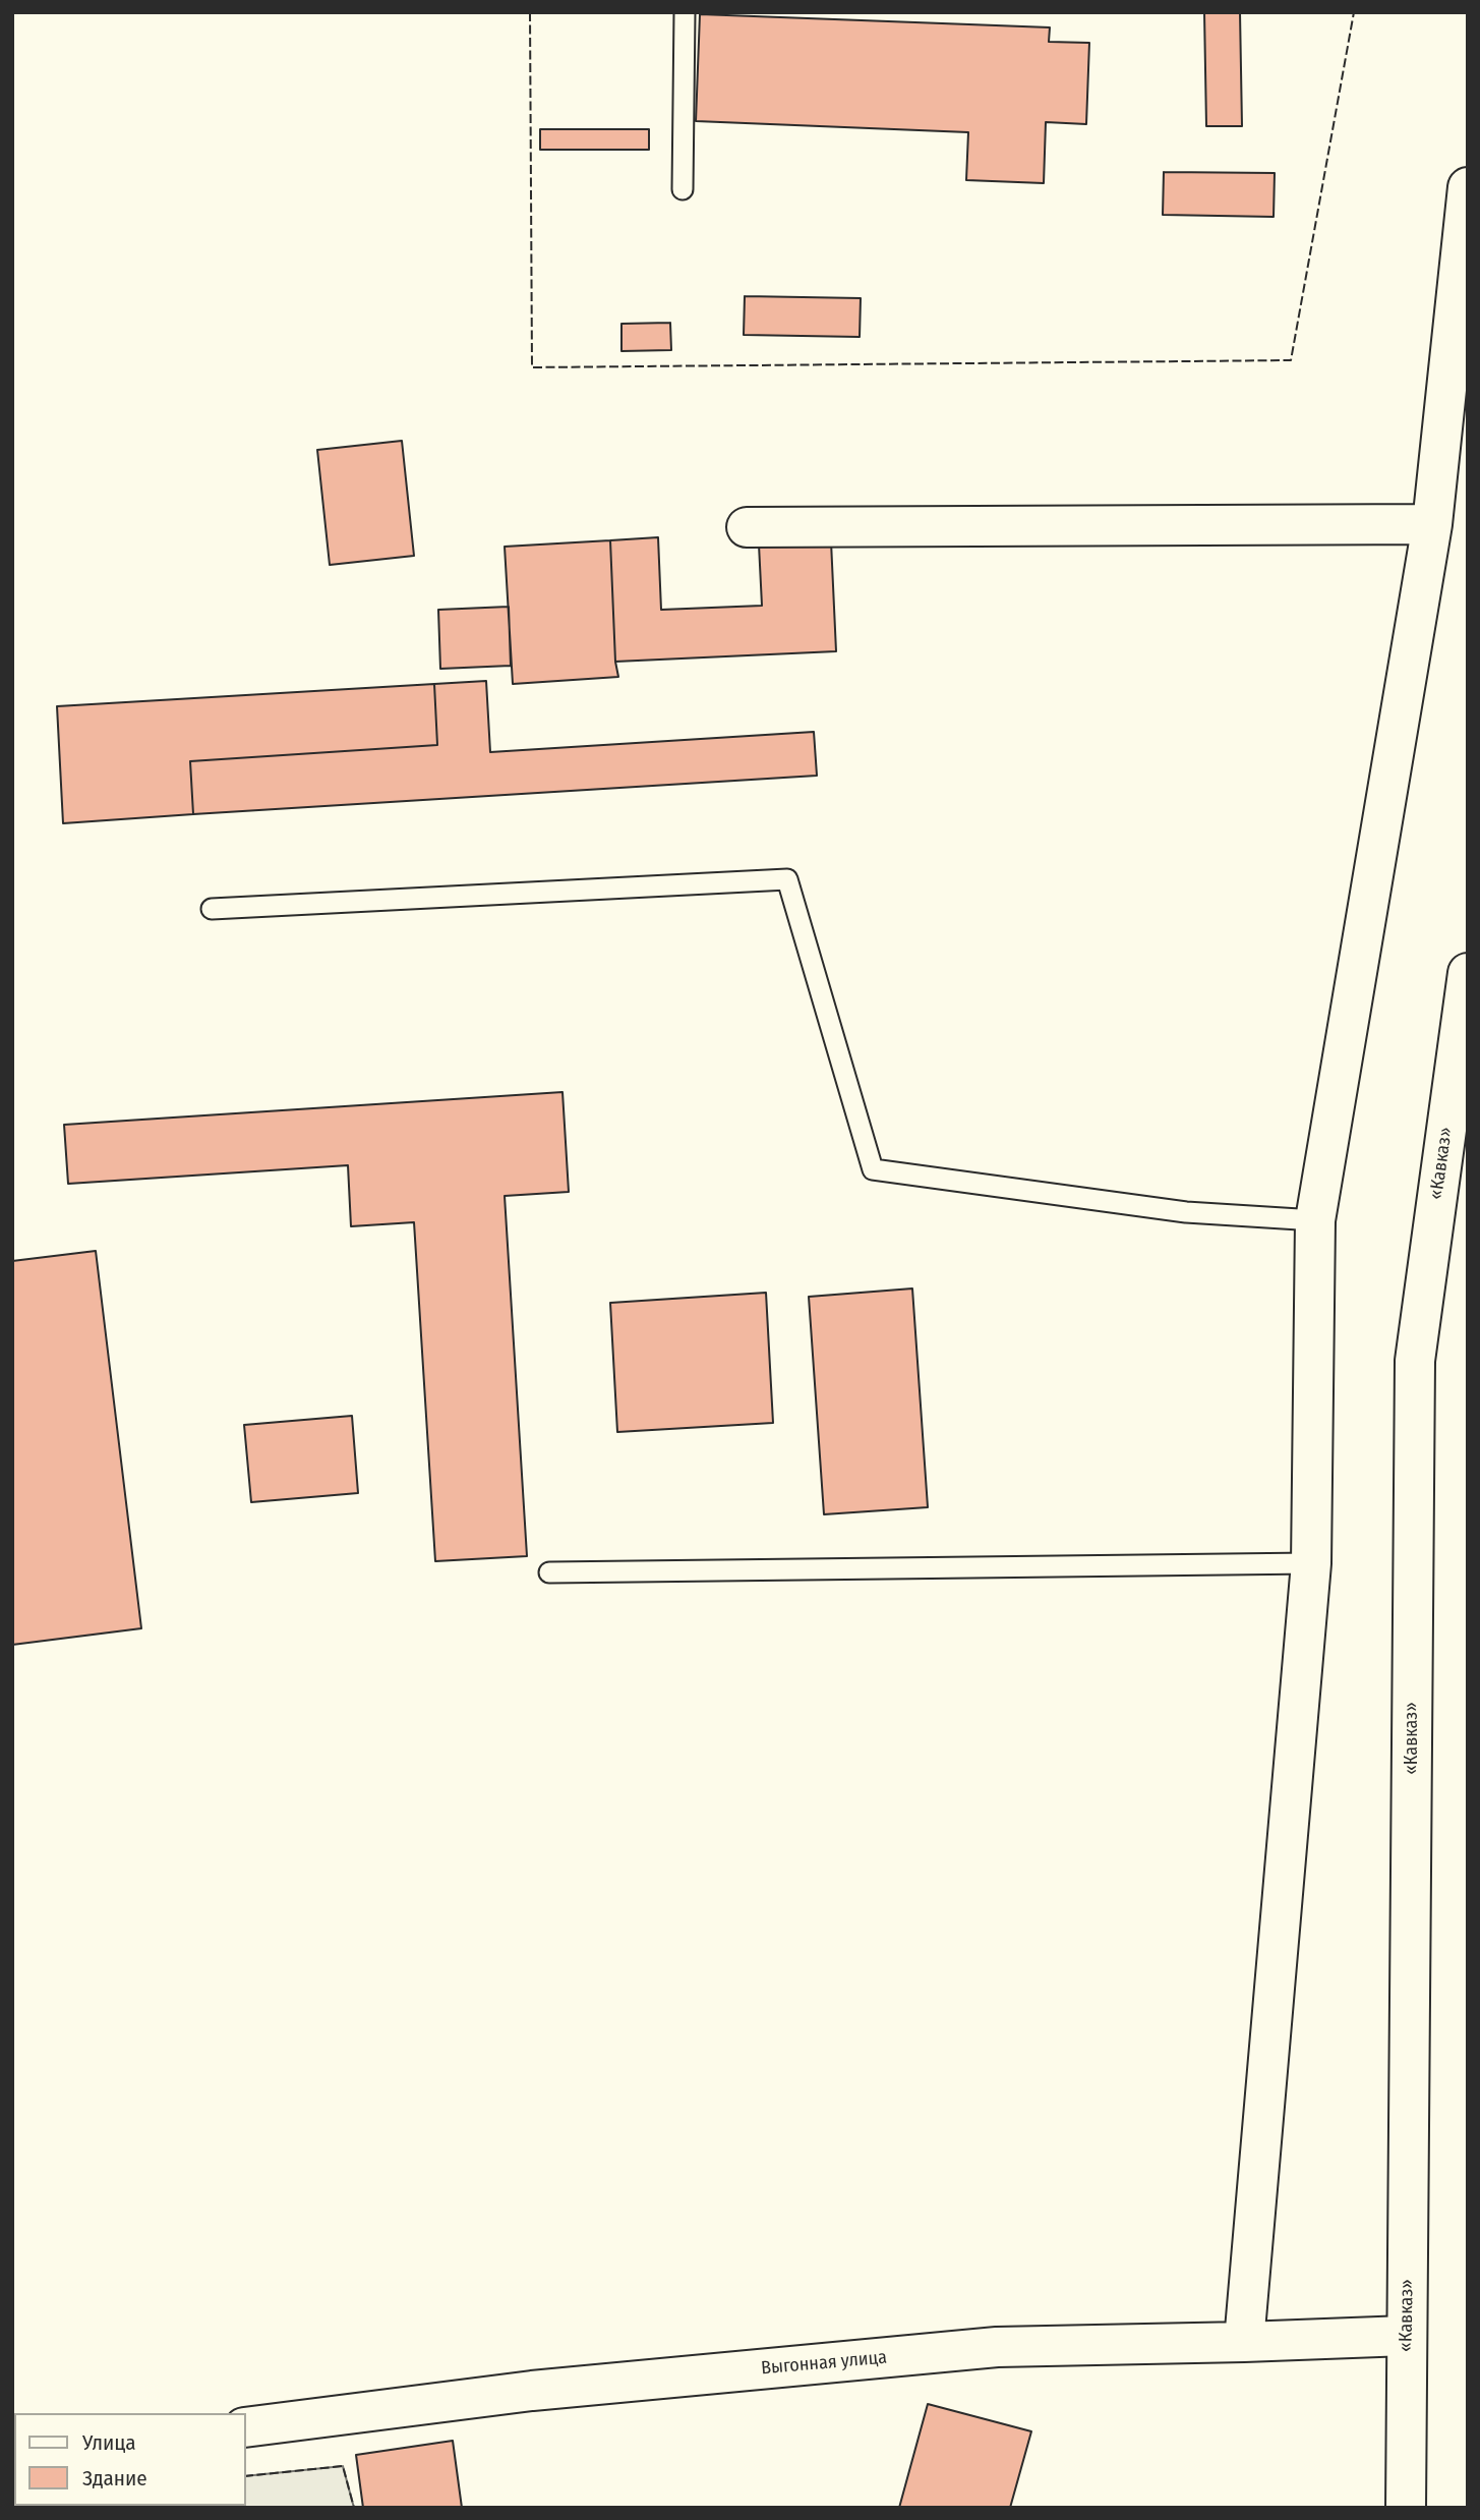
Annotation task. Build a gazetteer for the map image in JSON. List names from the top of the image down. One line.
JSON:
{"streets":{"main road":["«Кавказ»","Выгонная улица"]},"crossings":[["«Кавказ»","Выгонная улица"]],"legend":["Улица","Здание"]}
